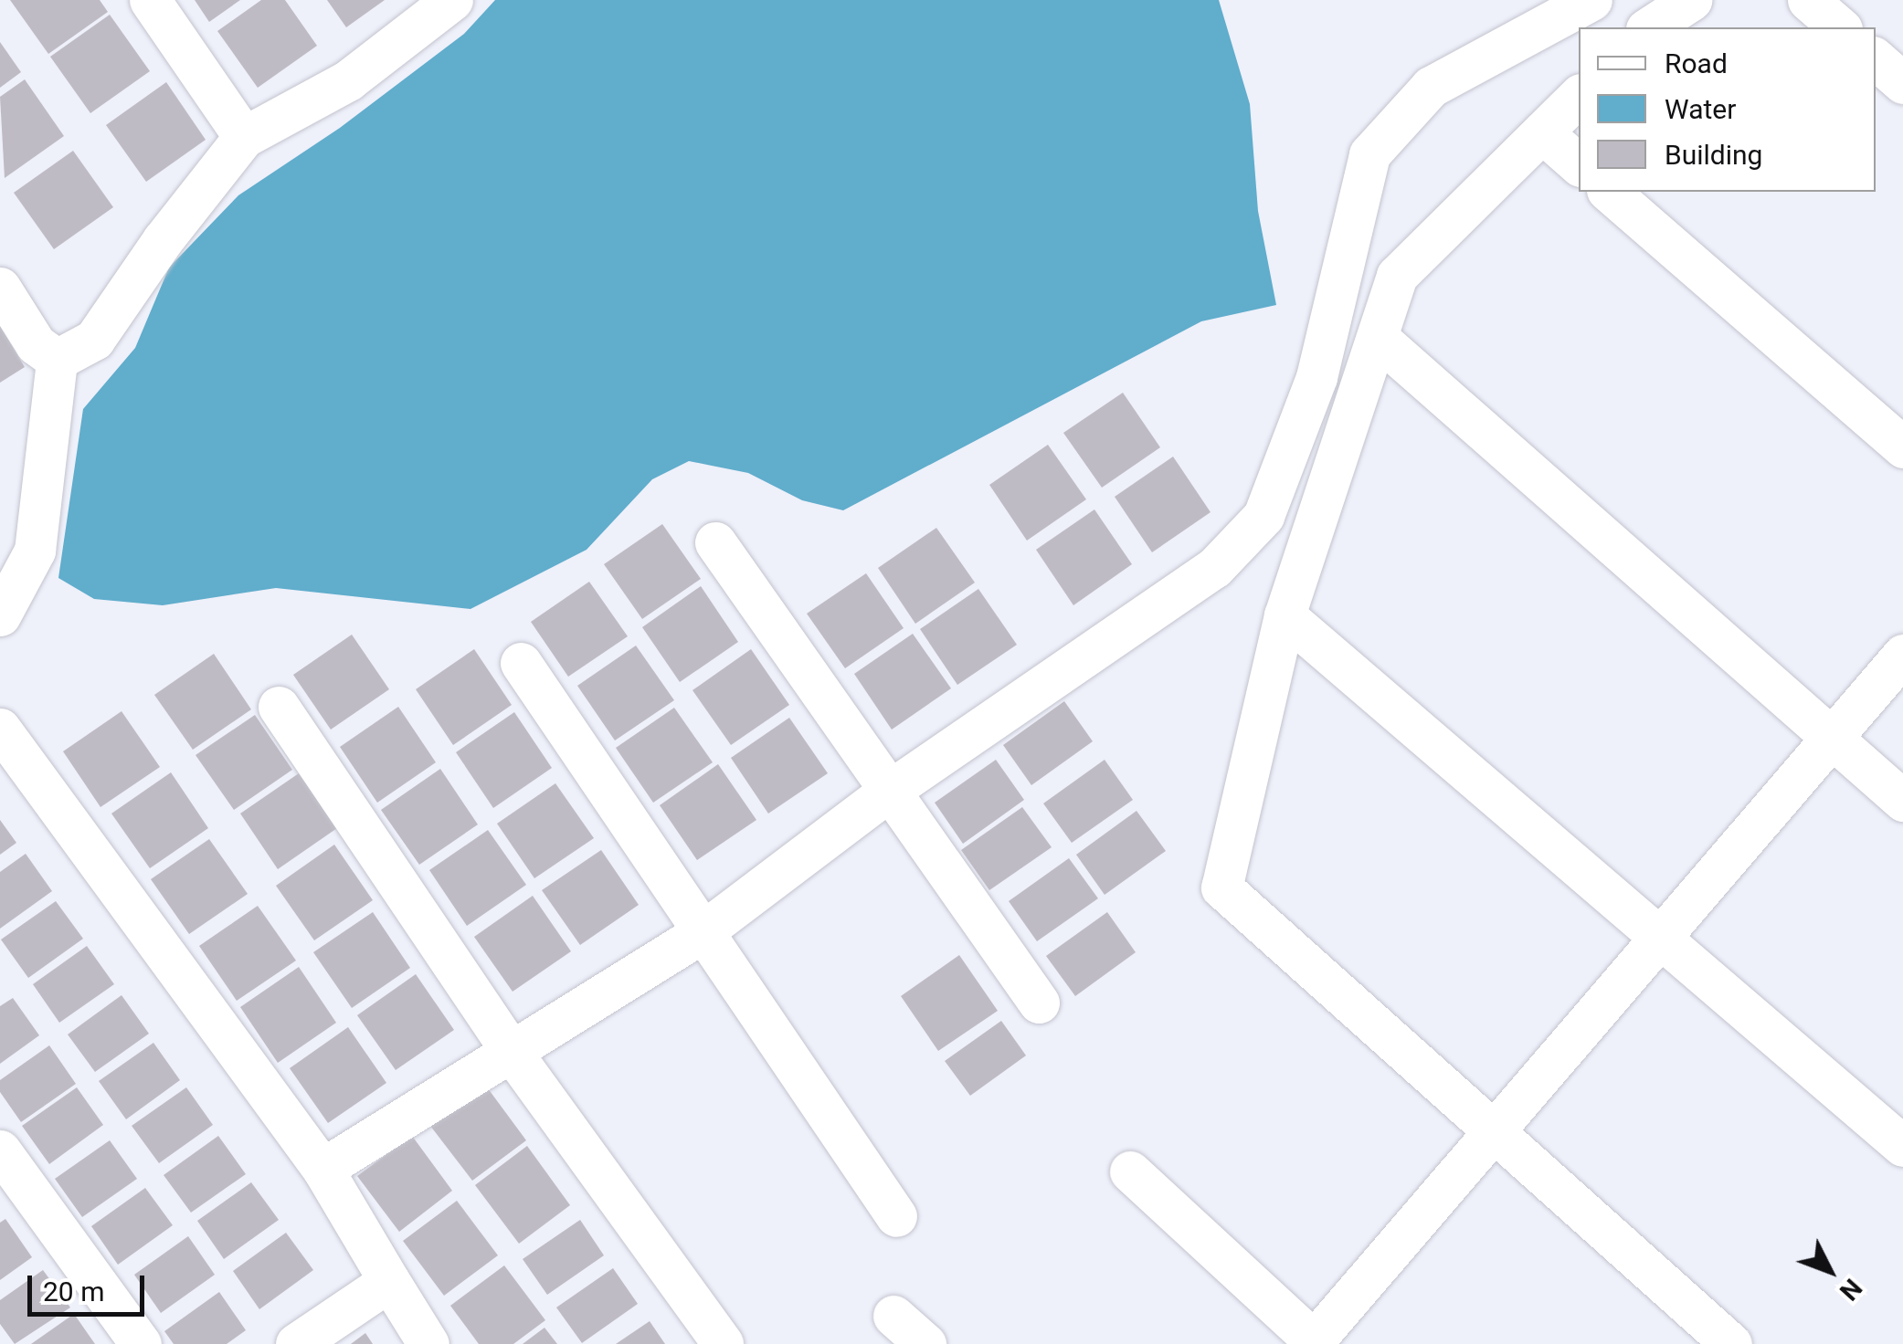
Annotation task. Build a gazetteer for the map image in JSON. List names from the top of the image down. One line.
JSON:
{"legend":["Road","Water","Building"],"scale_bar":"20 m","north":"bottom right"}
